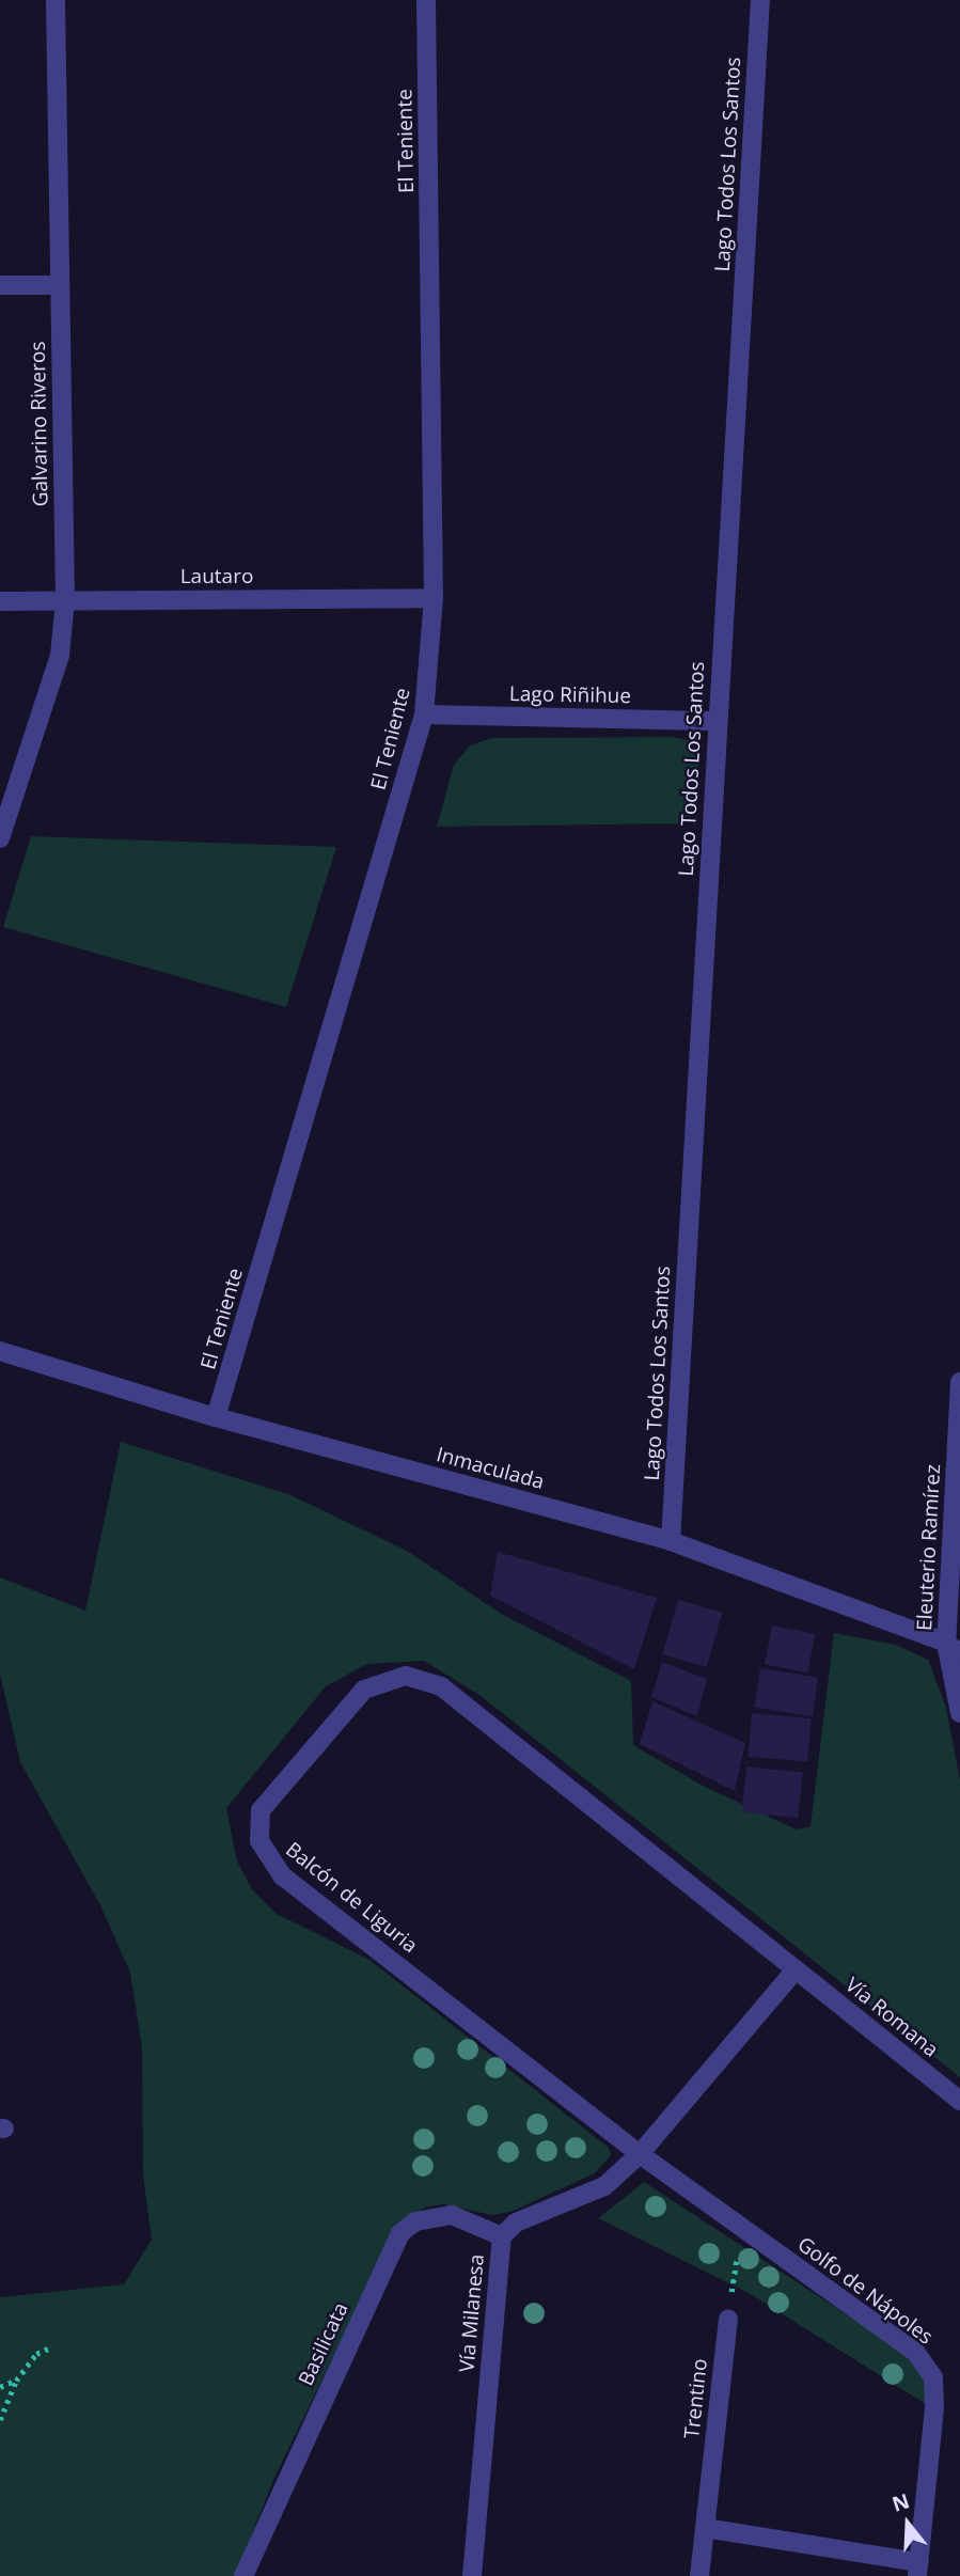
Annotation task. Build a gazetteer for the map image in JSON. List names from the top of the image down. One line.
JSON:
{"streets":{"street":["El Teniente","Lago Todos Los Santos","Galvarino Riveros","Lautaro","Lago Riñihue","Inmaculada","Eleuterio Ramírez","Balcón de Liguria","Vía Romana","Golfo de Nápoles","Vía Milanesa","Basilicata","Trentino"]},"crossings":[["El Teniente","Lautaro"],["El Teniente","Lago Riñihue"],["El Teniente","Inmaculada"],["Lago Todos Los Santos","Lago Riñihue"],["Lago Todos Los Santos","Inmaculada"],["Galvarino Riveros","Lautaro"],["Inmaculada","Eleuterio Ramírez"],["Balcón de Liguria","Vía Romana"],["Balcón de Liguria","Golfo de Nápoles"],["Balcón de Liguria","Vía Milanesa"],["Vía Romana","Vía Milanesa"],["Golfo de Nápoles","Vía Milanesa"],["Vía Milanesa","Basilicata"]],"north":"top"}
